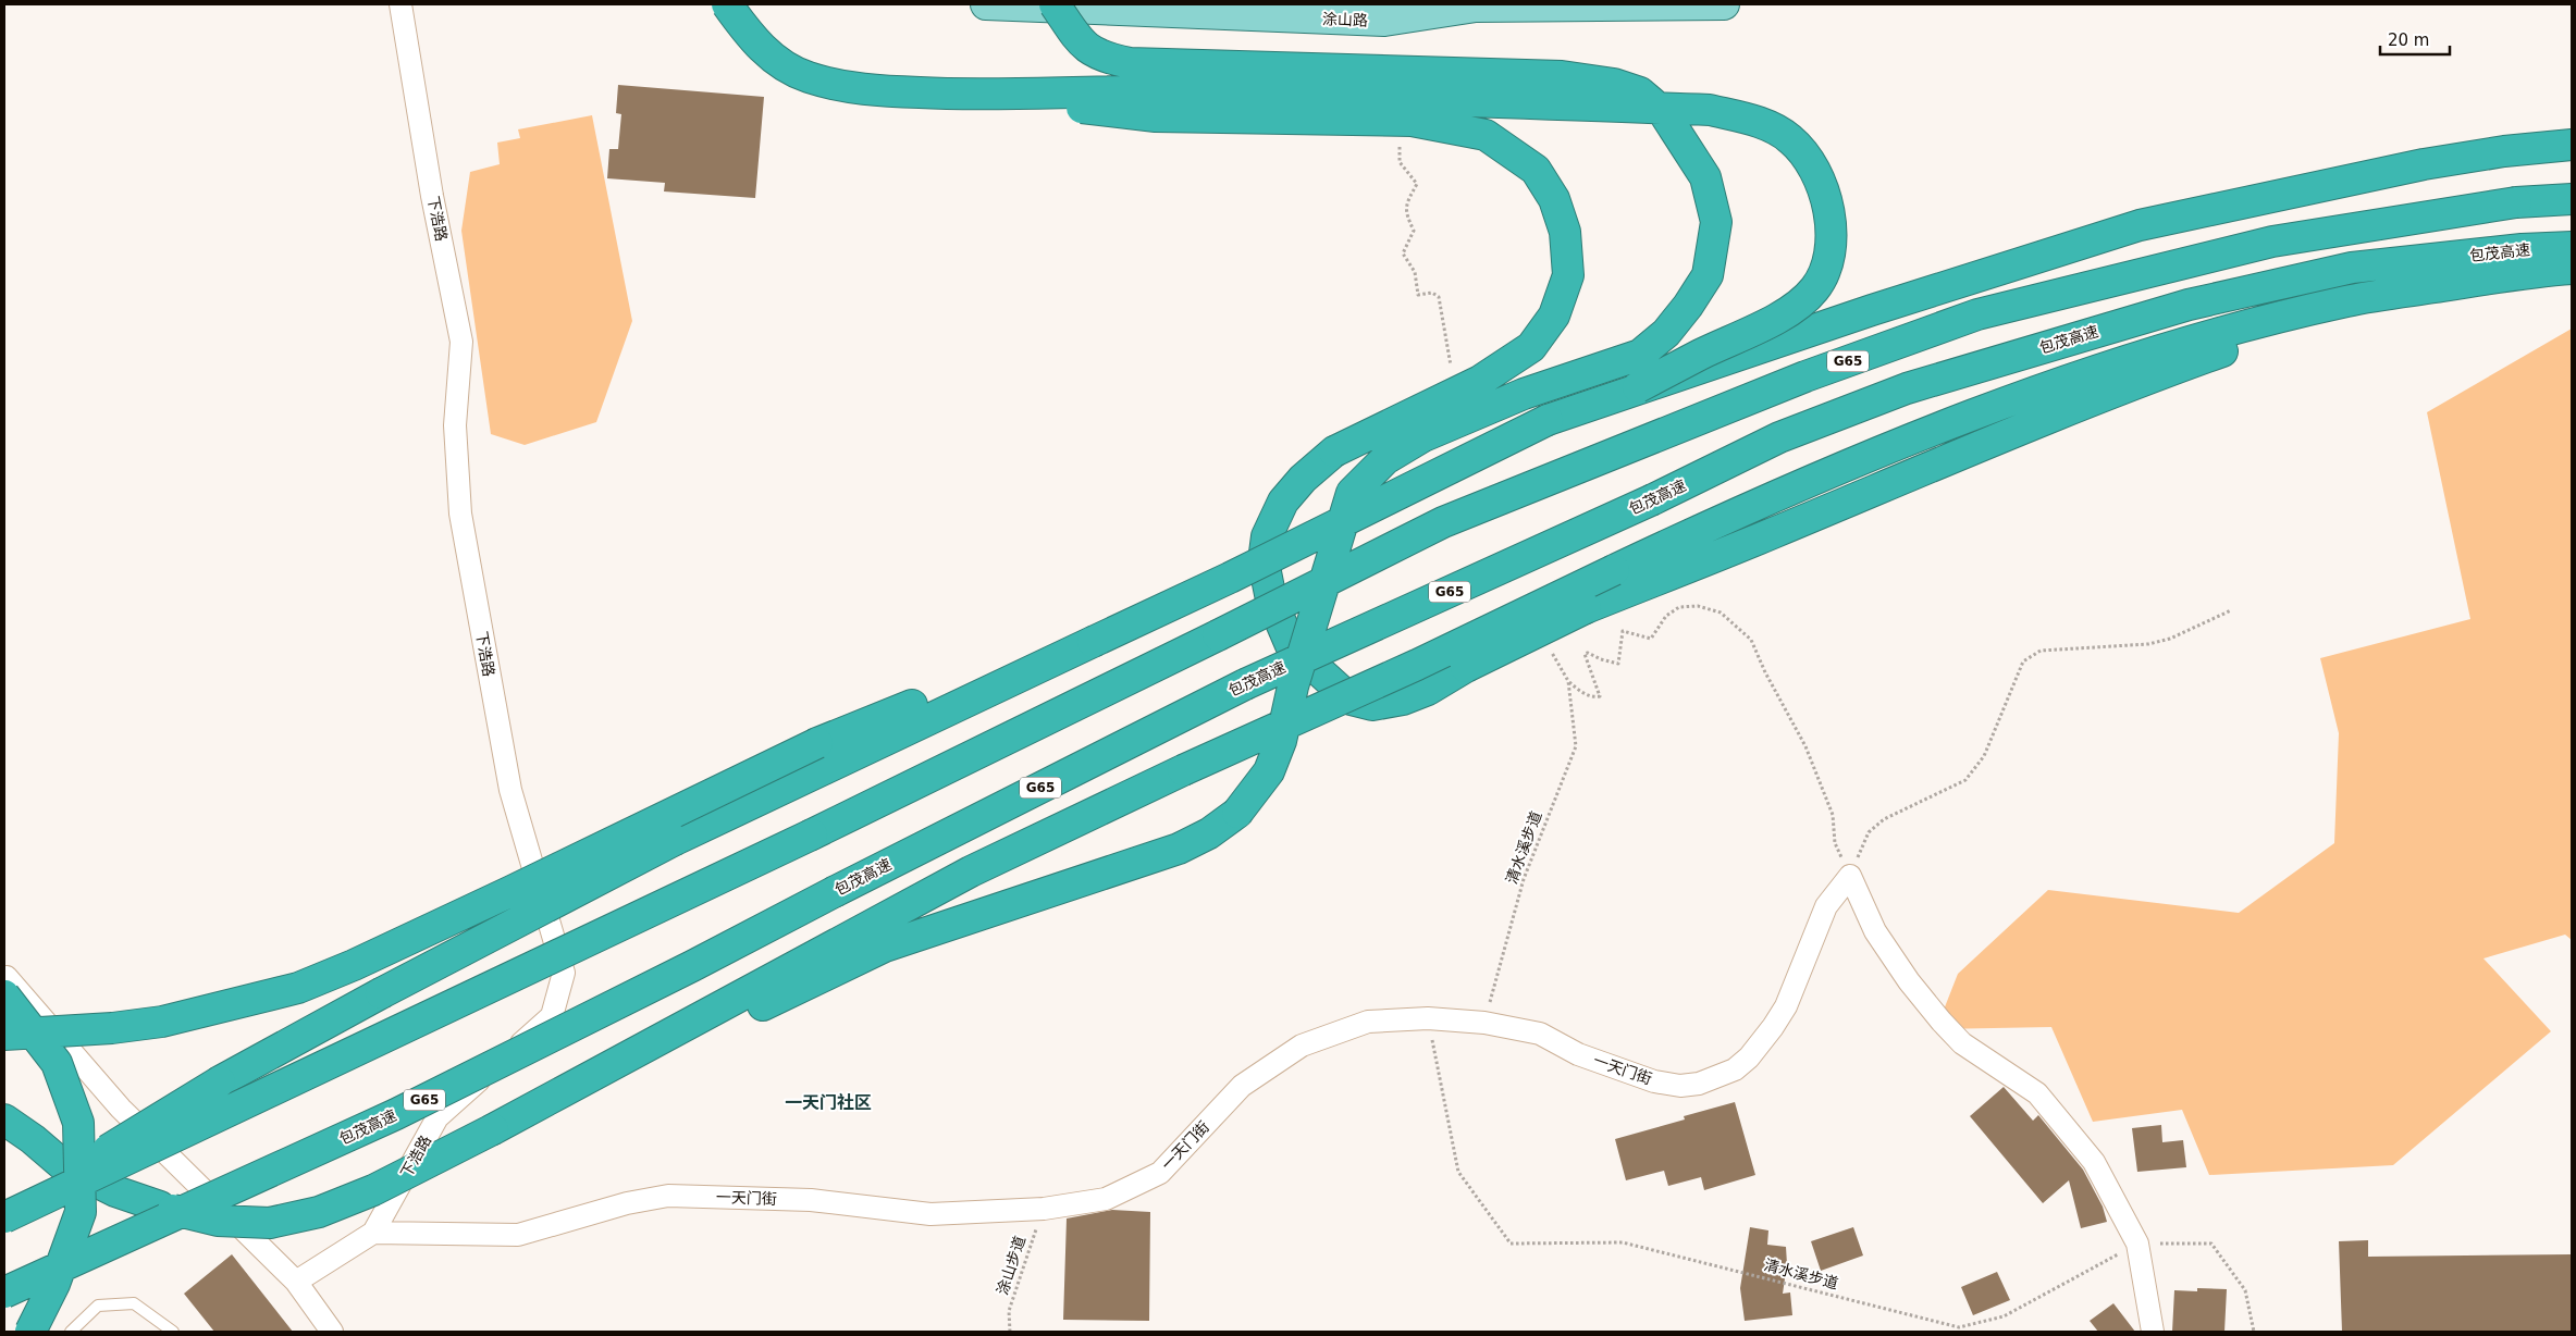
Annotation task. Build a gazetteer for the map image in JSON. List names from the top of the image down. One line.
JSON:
{"streets":{"highway":["包茂高速","G65"],"main road":["涂山路"],"street":["下浩路","一天门街"],"path":["清水溪步道","涂山步道"]},"crossings":[["下浩路","一天门街"],["清水溪步道","一天门街"],["一天门街","涂山步道"]],"districts":["一天门社区"],"scale_bar":"20 m"}
